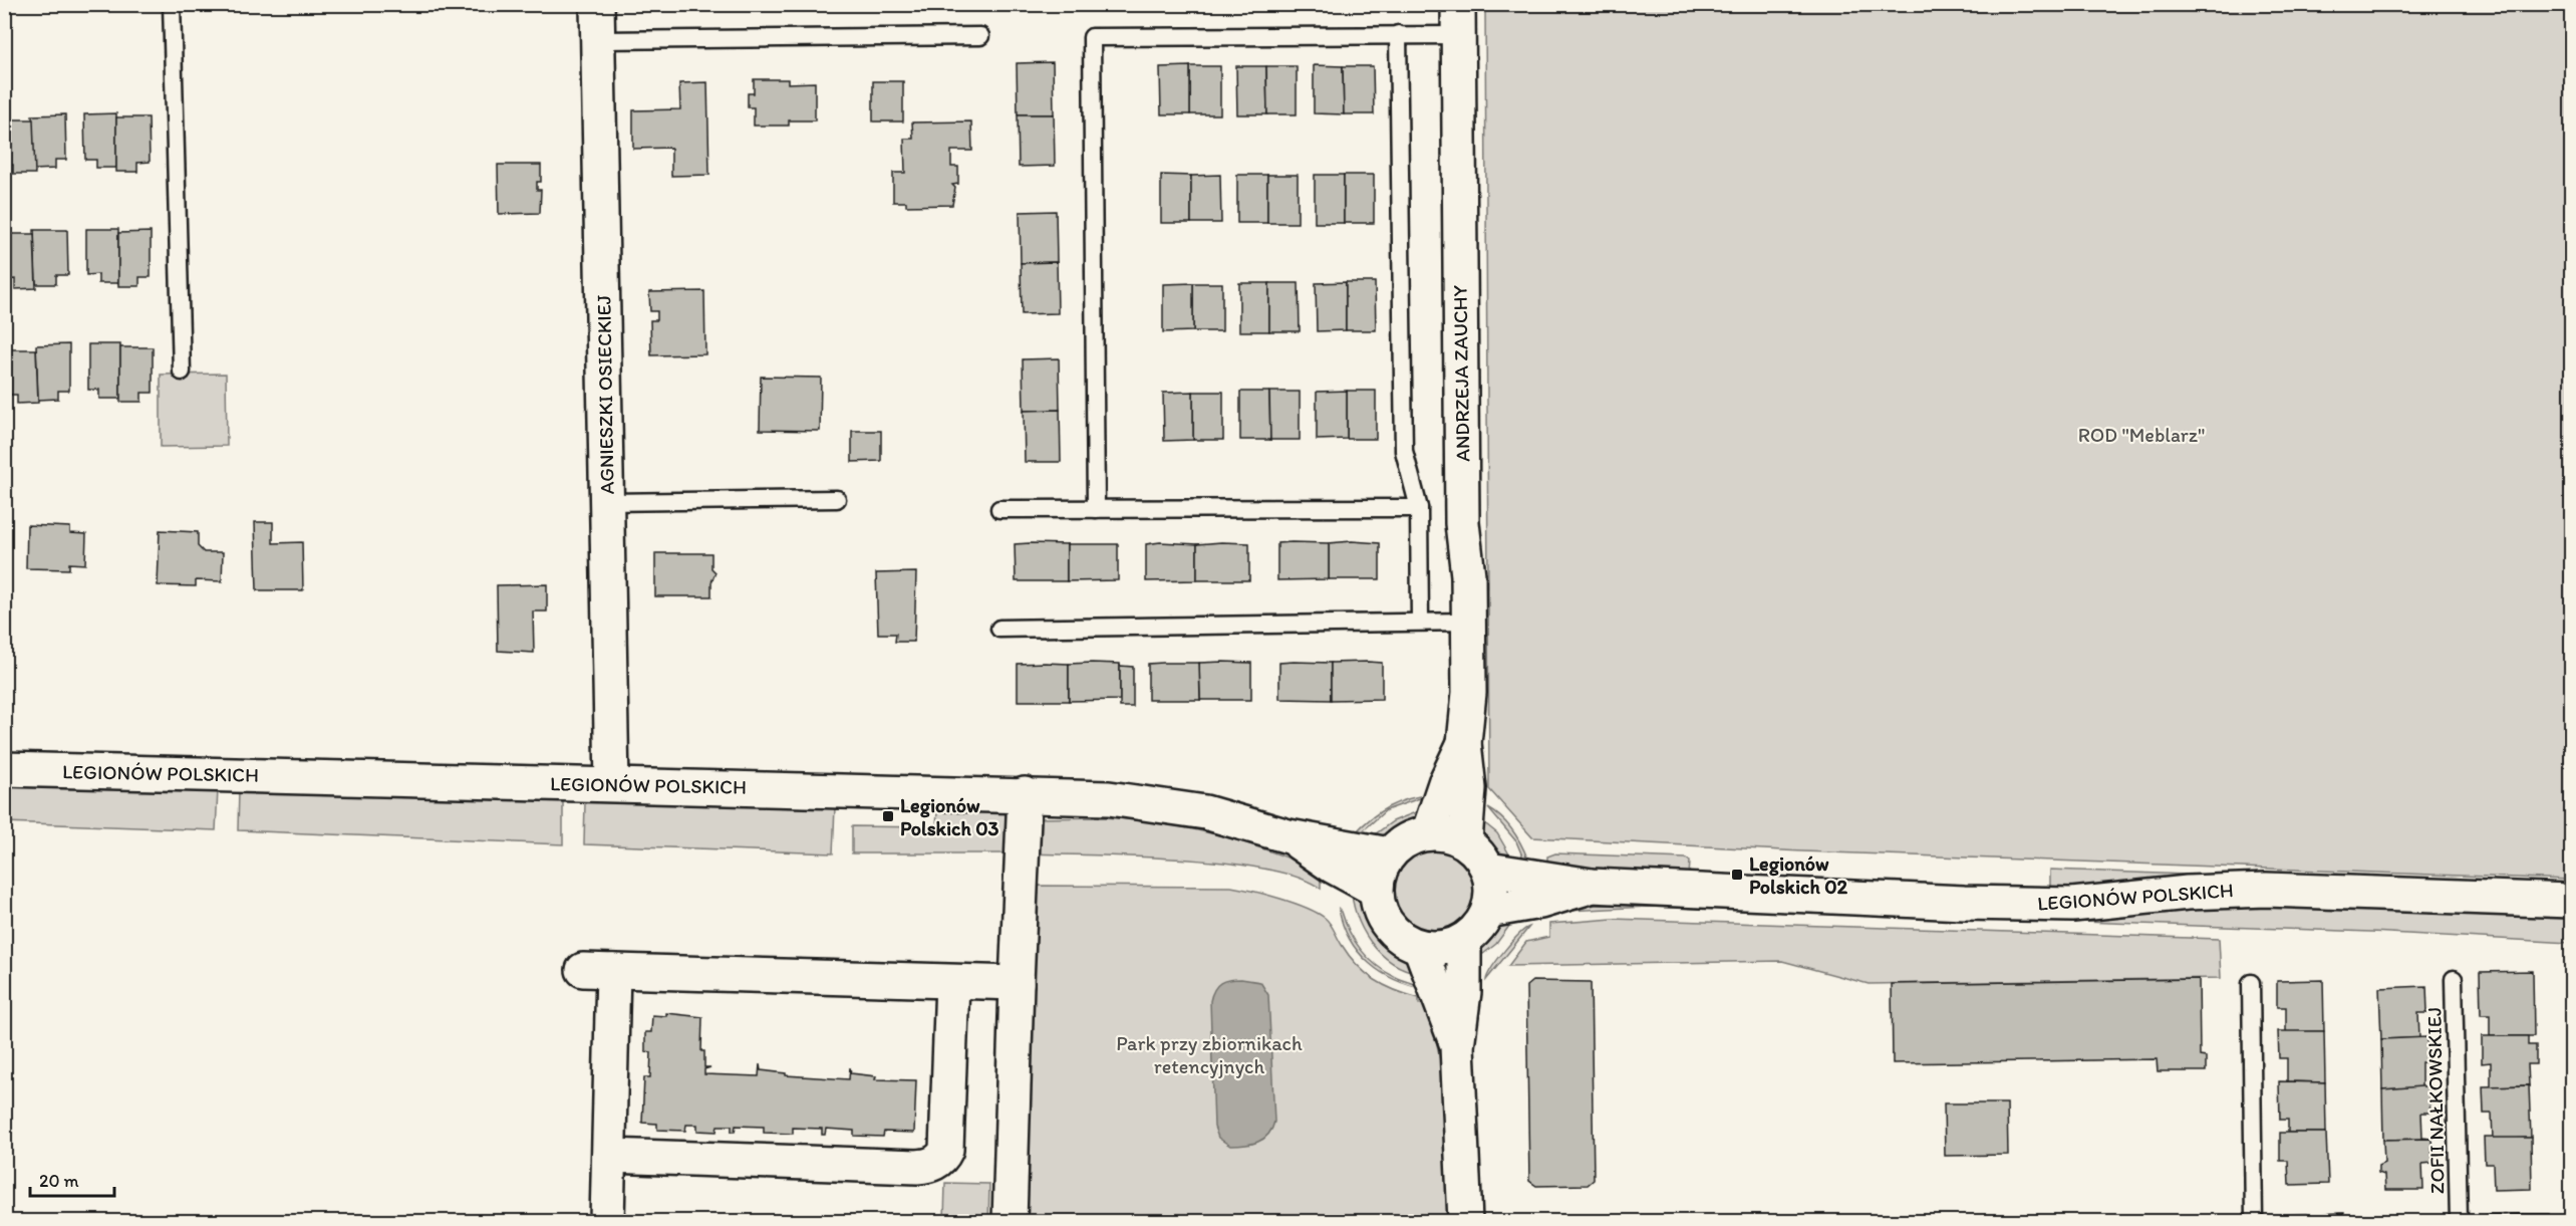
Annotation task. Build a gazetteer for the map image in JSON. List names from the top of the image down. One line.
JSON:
{"streets":{"street":["ANDRZEJA ZAUCHY","AGNIESZKI OSIECKIEJ","LEGIONÓW POLSKICH"],"lane":["ZOFII NAŁKOWSKIEJ"]},"crossings":[["ANDRZEJA ZAUCHY","LEGIONÓW POLSKICH"],["AGNIESZKI OSIECKIEJ","LEGIONÓW POLSKICH"]],"parks":["ROD \"Meblarz\"","Park przy zbiornikach retencyjnych"],"places":{"transit":["Legionów Polskich 03","Legionów Polskich 02"]},"scale_bar":"20 m"}
